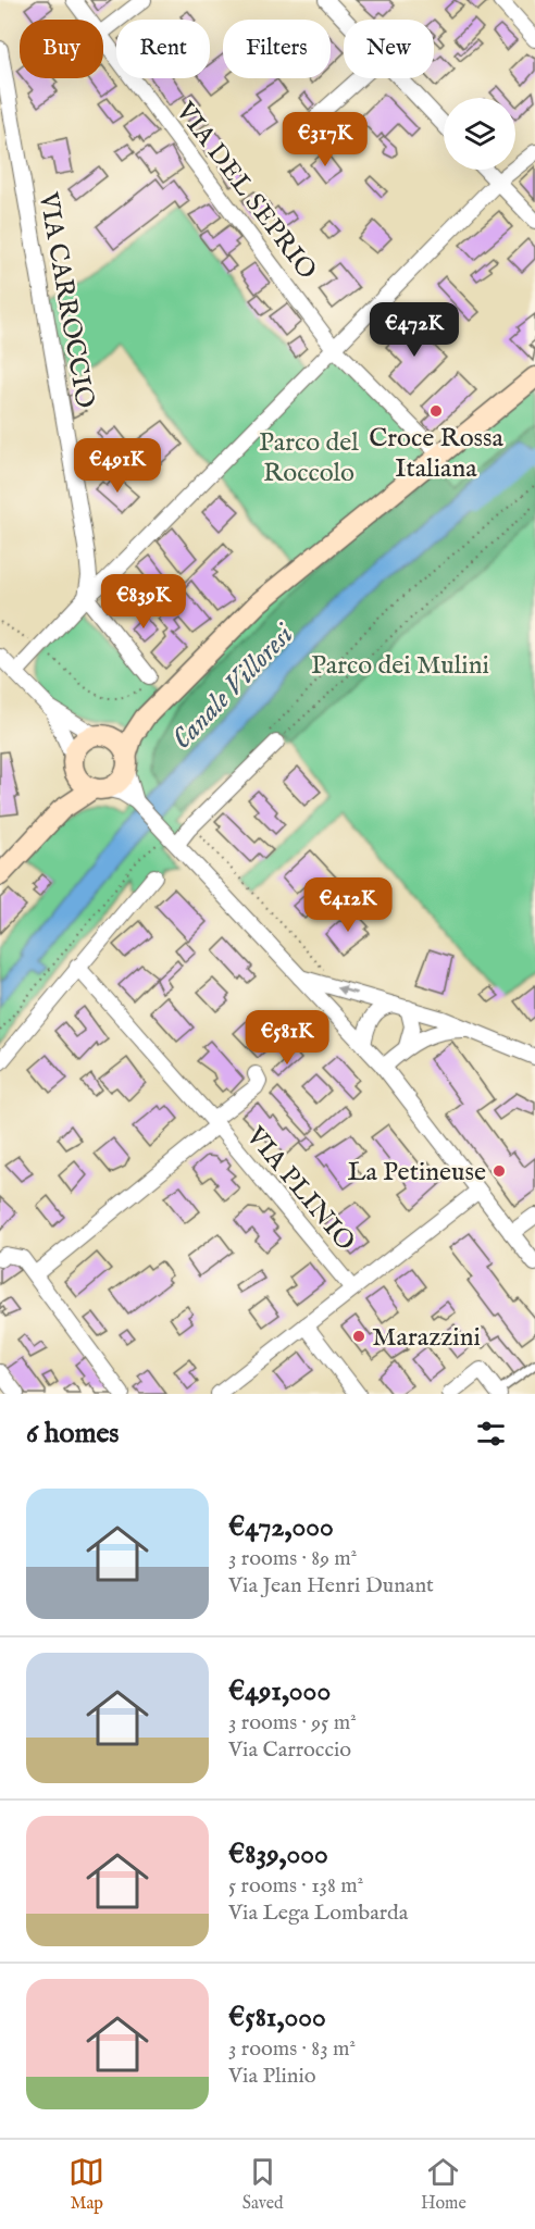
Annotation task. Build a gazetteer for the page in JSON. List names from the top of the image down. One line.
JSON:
{"streets":{"street":["VIA DEL SEPRIO","VIA CARROCCIO","VIA PLINIO"]},"water":["Canale Villoresi"],"parks":["Parco del Roccolo","Parco dei Mulini"],"places":["Croce Rossa Italiana","La Petineuse","Marazzini"],"page":{"chip":["Buy","Rent","Filters","New"],"price":["€317K","€472K","€491K","€839K","€412K","€581K"],"heading":"6 homes","list":[{"name":"€472,000","note":"3 rooms · 89 m² · Via Jean Henri Dunant"},{"name":"€491,000","note":"3 rooms · 95 m² · Via Carroccio"},{"name":"€839,000","note":"5 rooms · 138 m² · Via Lega Lombarda"},{"name":"€581,000","note":"3 rooms · 83 m² · Via Plinio"}],"tabs":["Map","Saved","Home"]}}
